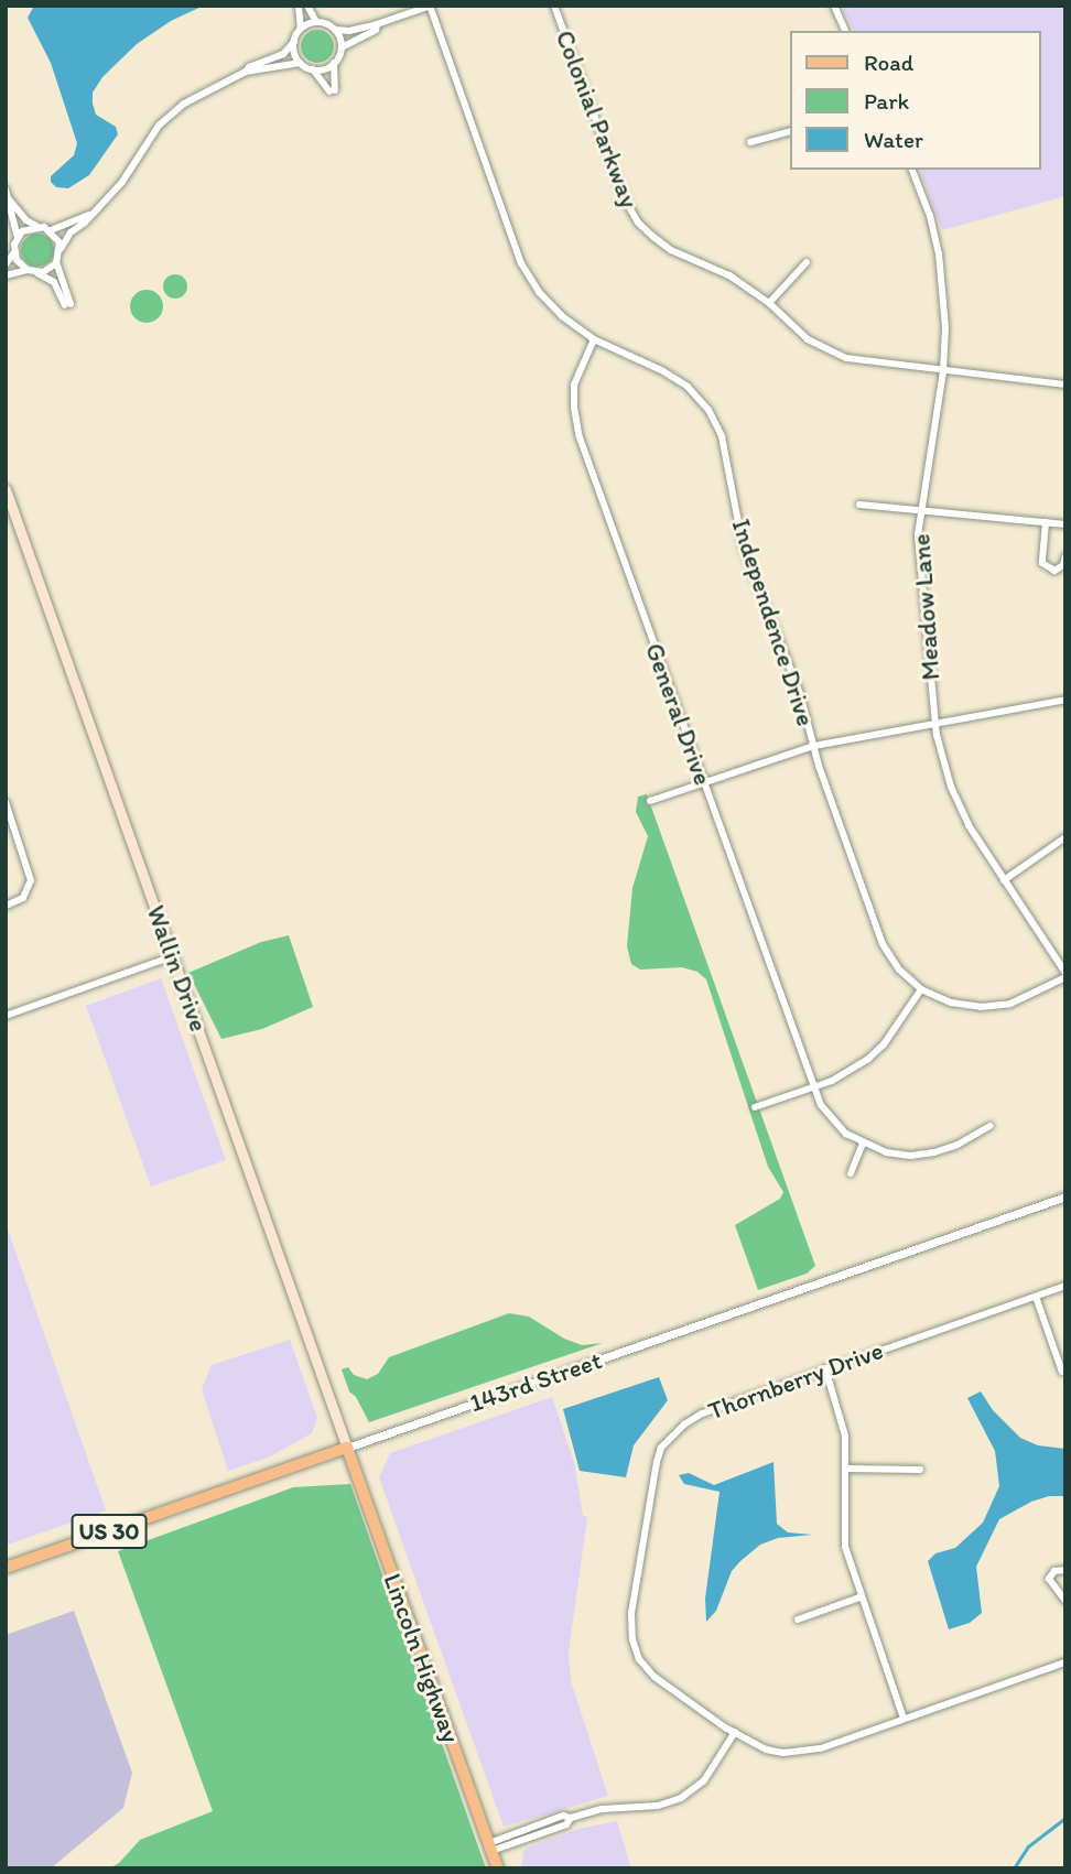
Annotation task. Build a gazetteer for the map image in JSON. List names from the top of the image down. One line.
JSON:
{"streets":{"main road":["Wallin Drive","143rd Street","US 30","Lincoln Highway"],"street":["Colonial Parkway","Meadow Lane","Independence Drive","General Drive","Thornberry Drive"]},"crossings":[["Colonial Parkway","Meadow Lane"],["Meadow Lane","Independence Drive"],["Independence Drive","General Drive"],["Wallin Drive","143rd Street"],["Wallin Drive","Lincoln Highway"],["143rd Street","Lincoln Highway"]],"legend":["Road","Park","Water"]}
